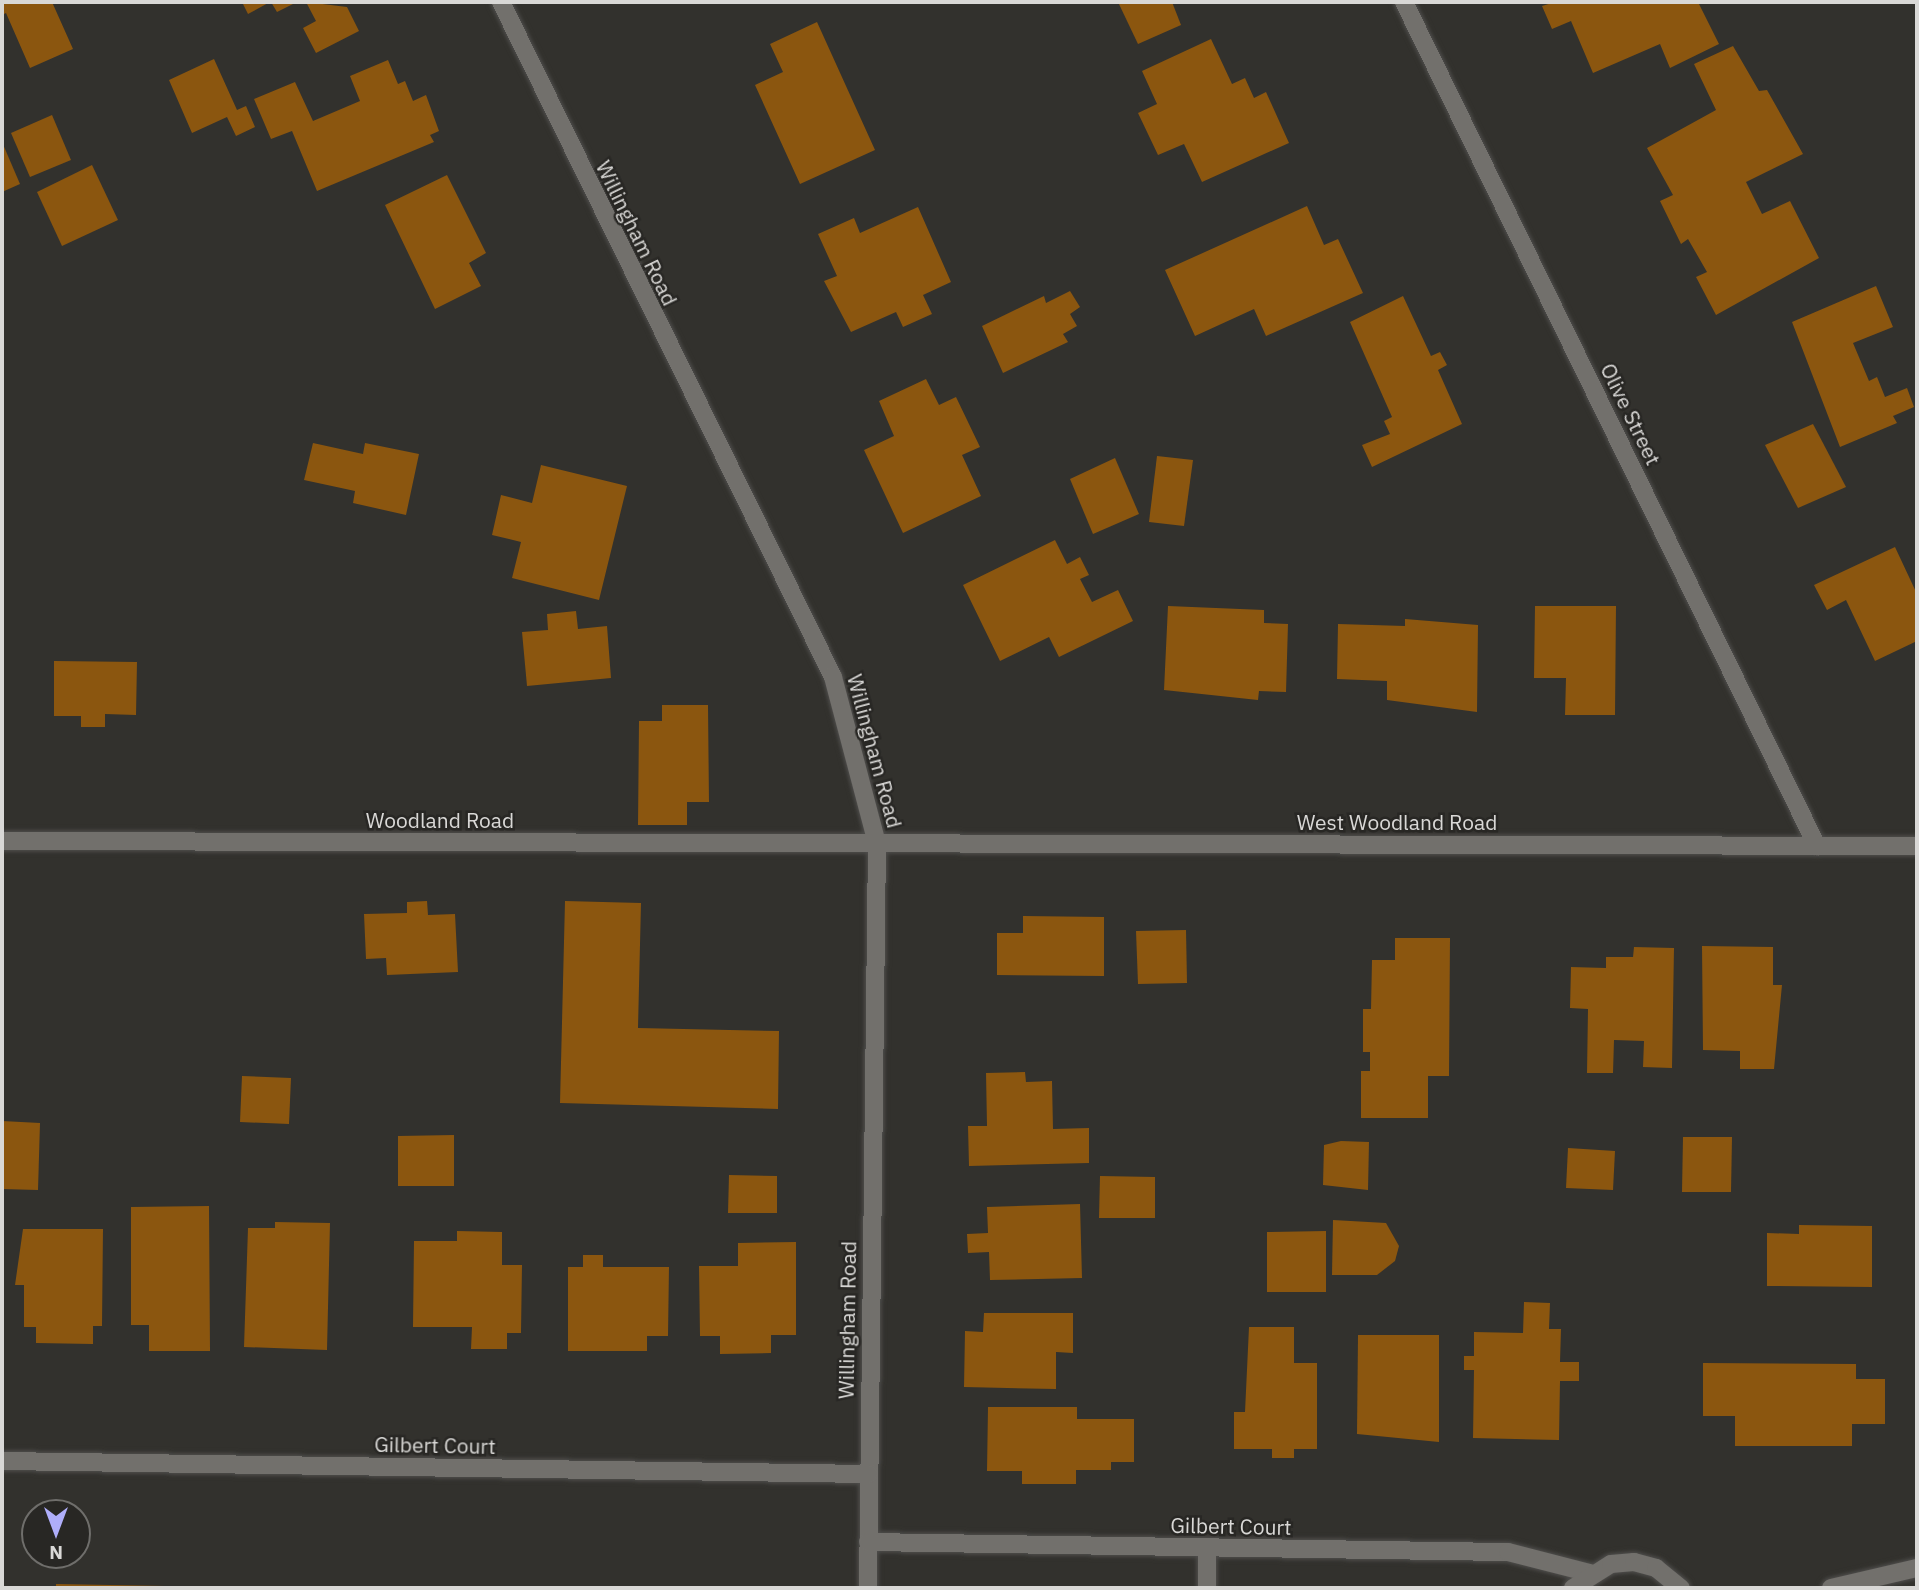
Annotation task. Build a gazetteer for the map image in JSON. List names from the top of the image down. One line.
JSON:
{"streets":{"street":["Willingham Road","Olive Street","Woodland Road","West Woodland Road","Gilbert Court"]},"crossings":[["Willingham Road","Woodland Road"],["Willingham Road","West Woodland Road"],["Willingham Road","Gilbert Court"],["Olive Street","West Woodland Road"],["Woodland Road","West Woodland Road"]],"north":"bottom"}
